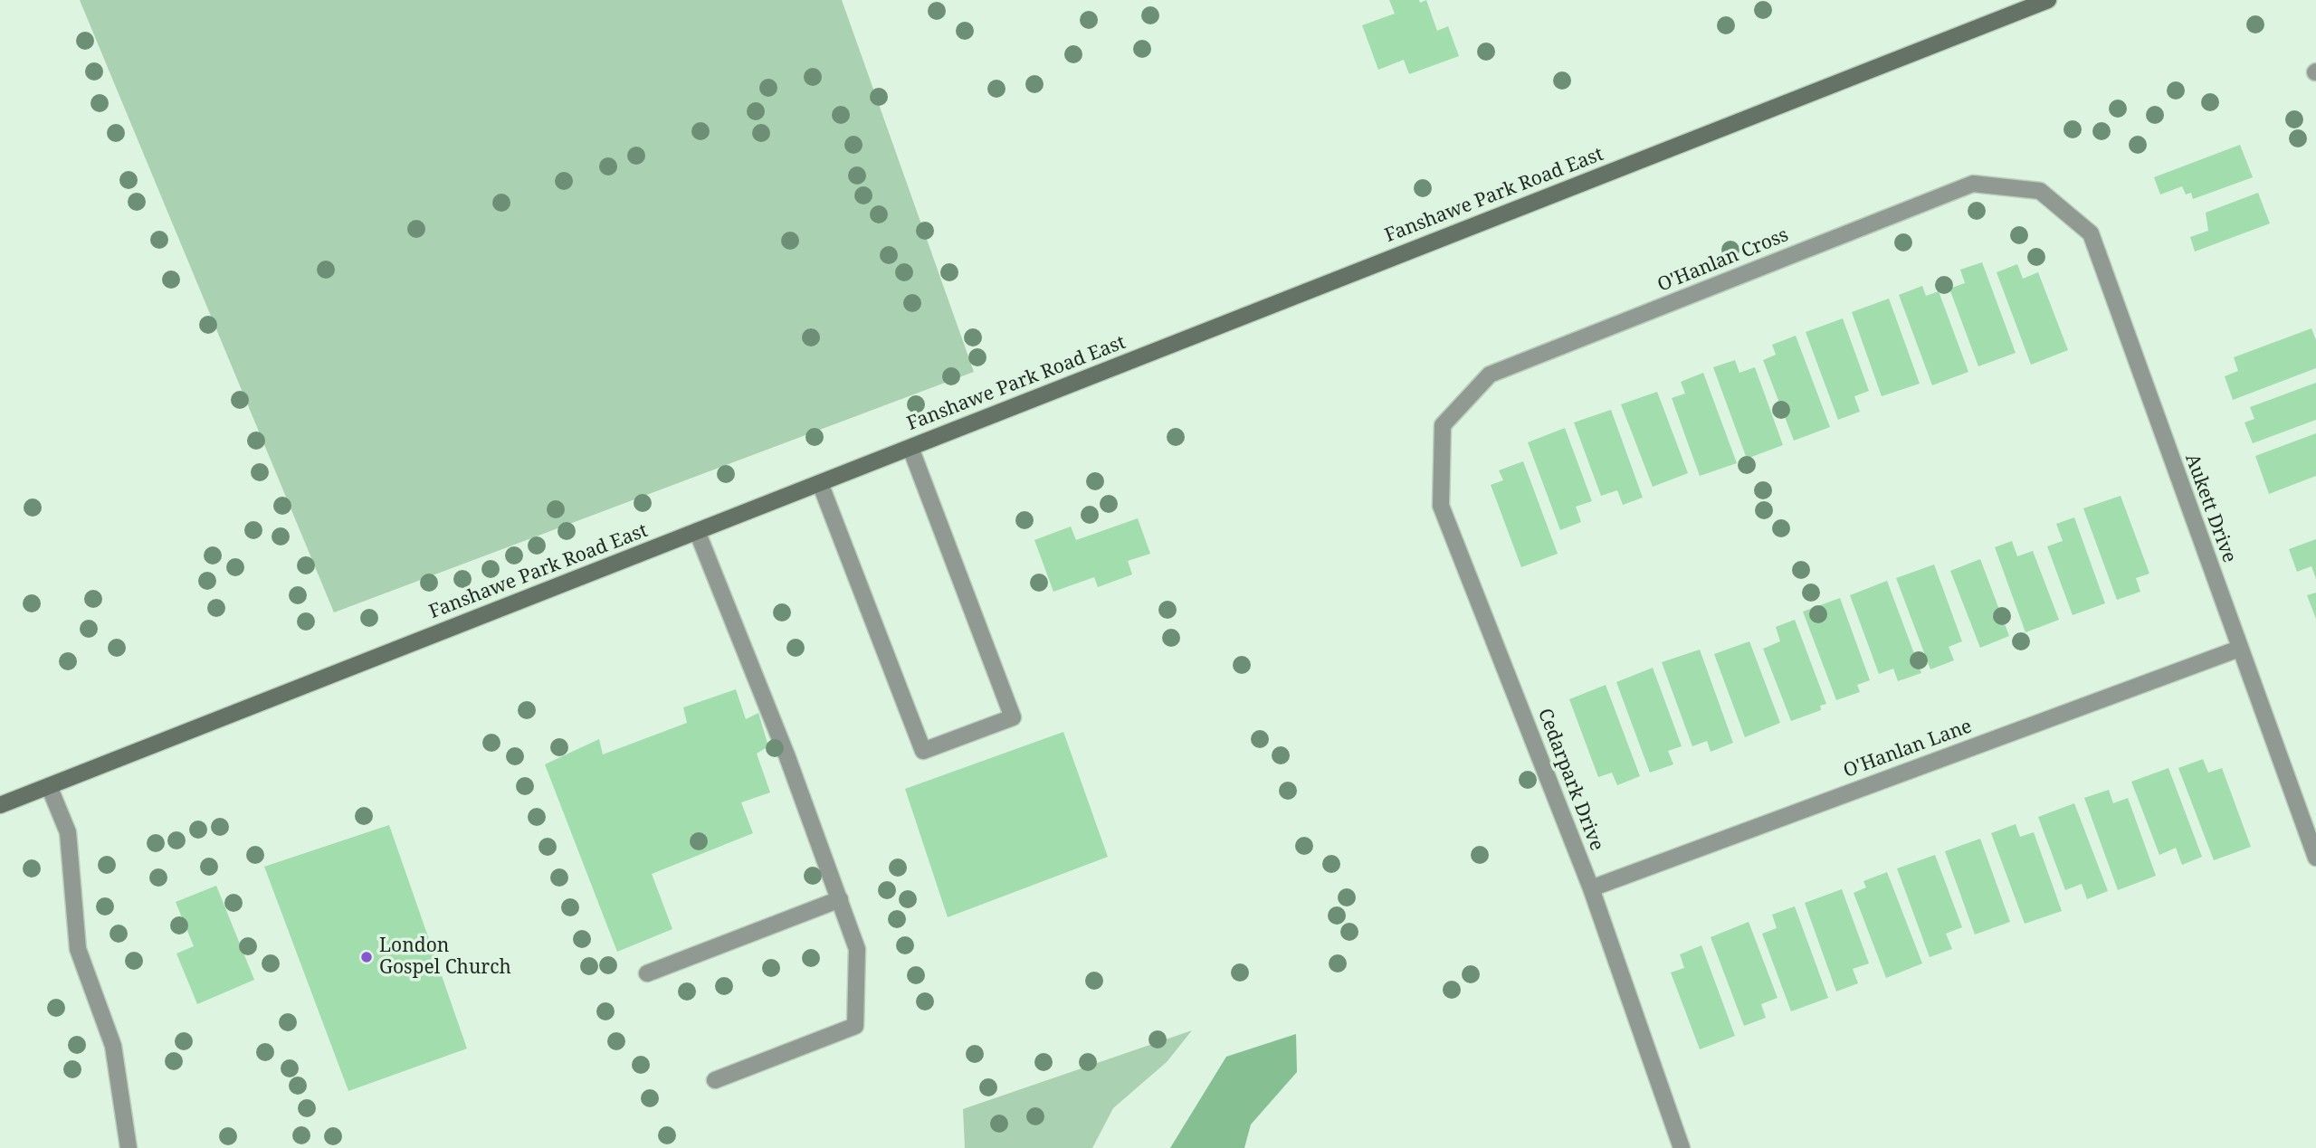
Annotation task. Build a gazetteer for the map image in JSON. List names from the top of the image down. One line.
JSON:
{"streets":{"main road":["Fanshawe Park Road East"],"street":["O'Hanlan Cross","Aukett Drive","O'Hanlan Lane","Cedarpark Drive"]},"crossings":[["O'Hanlan Cross","Aukett Drive"],["O'Hanlan Cross","Cedarpark Drive"],["Aukett Drive","O'Hanlan Lane"],["O'Hanlan Lane","Cedarpark Drive"]],"places":["London Gospel Church"]}
